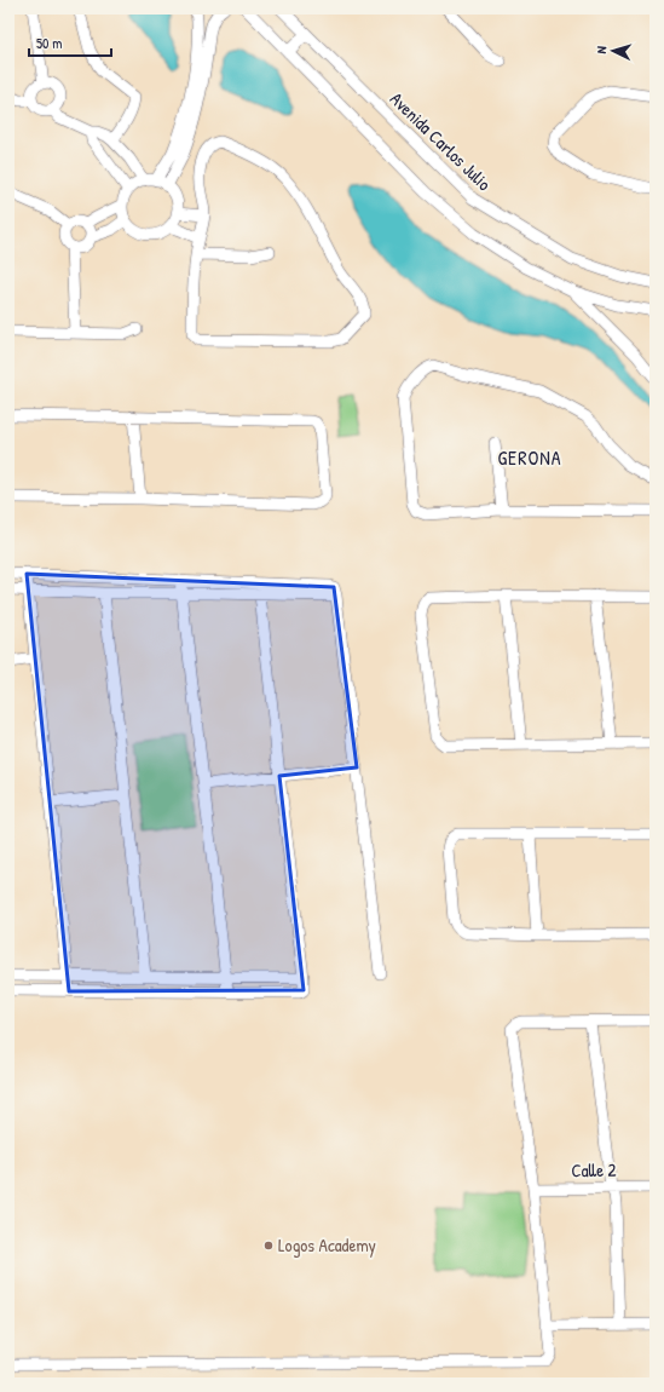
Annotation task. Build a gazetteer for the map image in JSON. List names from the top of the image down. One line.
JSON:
{"streets":{"street":["Avenida Carlos Julio","Calle 2"]},"districts":["GERONA"],"places":["Logos Academy"],"scale_bar":"50 m","north":"left"}
